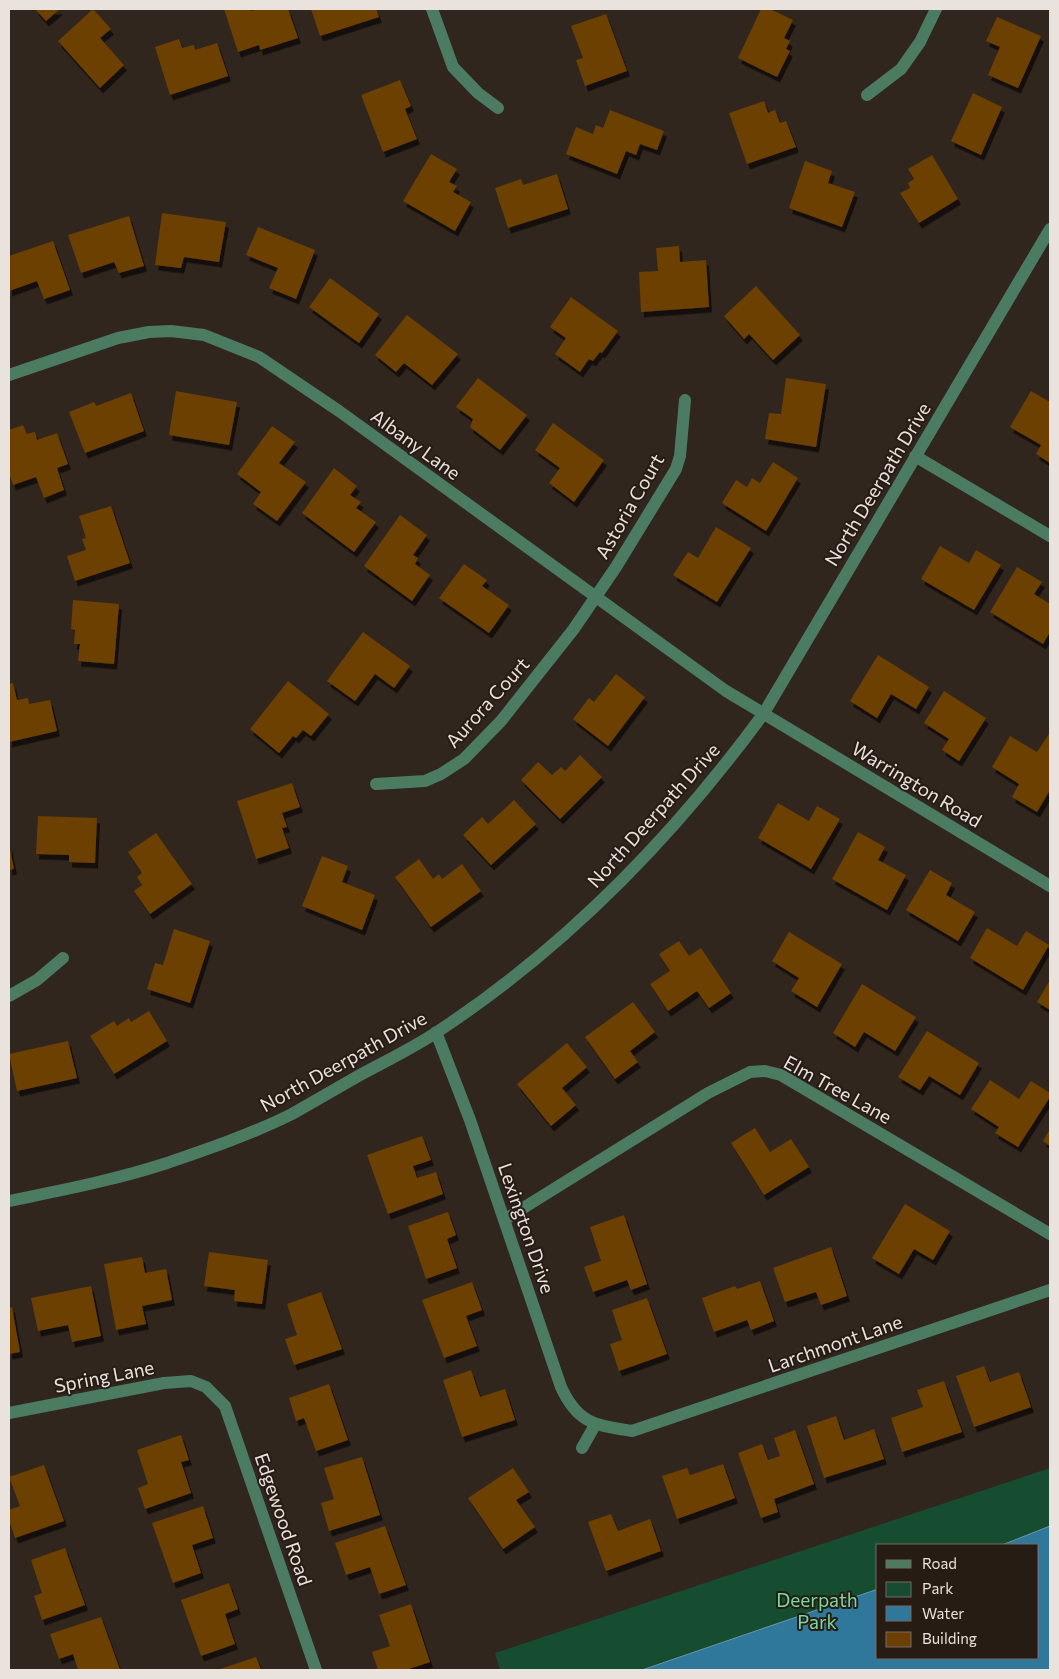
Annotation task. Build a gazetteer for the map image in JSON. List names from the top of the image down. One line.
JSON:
{"streets":{"street":["Albany Lane","North Deerpath Drive","Astoria Court","Aurora Court","Warrington Road","Elm Tree Lane","Lexington Drive","Larchmont Lane","Spring Lane","Edgewood Road"]},"crossings":[["Albany Lane","North Deerpath Drive"],["Albany Lane","Astoria Court"],["Albany Lane","Aurora Court"],["Albany Lane","Warrington Road"],["North Deerpath Drive","Warrington Road"],["North Deerpath Drive","Lexington Drive"],["Astoria Court","Aurora Court"],["Elm Tree Lane","Lexington Drive"],["Lexington Drive","Larchmont Lane"],["Spring Lane","Edgewood Road"]],"parks":["Deerpath Park"],"legend":["Road","Park","Water","Building"]}
